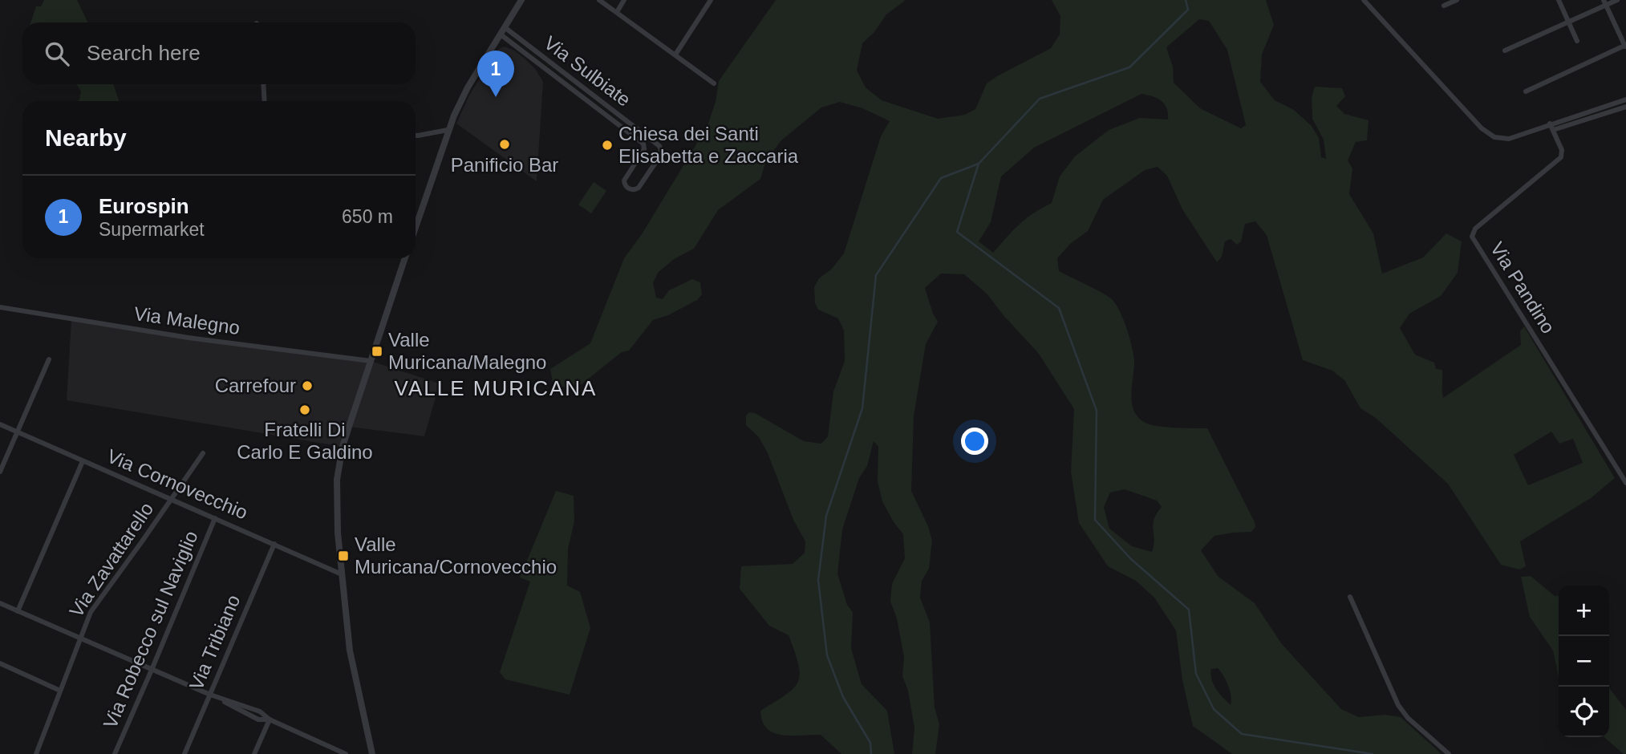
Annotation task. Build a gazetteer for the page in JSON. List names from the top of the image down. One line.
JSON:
{"streets":{"street":["Via Sulbiate","Via Pandino","Via Malegno","Via Cornovecchio","Via Zavattarello","Via Robecco sul Naviglio","Via Tribiano"]},"crossings":[["Via Cornovecchio","Via Zavattarello"],["Via Cornovecchio","Via Robecco sul Naviglio"],["Via Cornovecchio","Via Tribiano"]],"districts":["VALLE MURICANA"],"places":{"other":["Panificio Bar","Chiesa dei Santi Elisabetta e Zaccaria","Carrefour","Fratelli Di Carlo E Galdino"],"transit":["Valle Muricana/Malegno","Valle Muricana/Cornovecchio"]},"page":{"search":"Search here","pins":"1","heading":"Nearby","list":[{"mark":"1","name":"Eurospin","note":"Supermarket","value":"650 m"}],"map_buttons":["+","−"]}}
